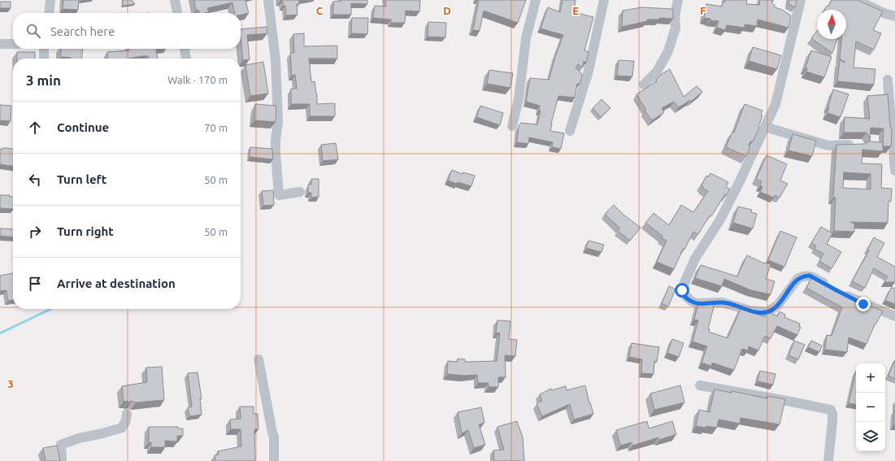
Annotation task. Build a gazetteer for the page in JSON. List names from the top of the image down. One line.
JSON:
{"north":"top","page":{"search":"Search here","heading":["3 min","Walk · 170 m"],"list":[["Continue","70 m"],["Turn left","50 m"],["Turn right","50 m"],"Arrive at destination"],"map_buttons":["+","−"]},"grid":{"columns":["C","D","E","F"],"rows":["3"]}}
